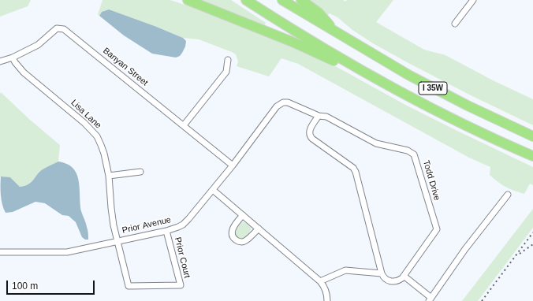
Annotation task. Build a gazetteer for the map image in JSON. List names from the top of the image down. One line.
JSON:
{"streets":{"highway":["I 35W"],"street":["Banyan Street","Lisa Lane","Todd Drive","Prior Avenue","Prior Court"]},"crossings":[["Banyan Street","Lisa Lane"],["Banyan Street","Todd Drive"],["Lisa Lane","Prior Avenue"],["Lisa Lane","Prior Court"],["Todd Drive","Prior Avenue"],["Prior Avenue","Prior Court"]],"scale_bar":"100 m"}
